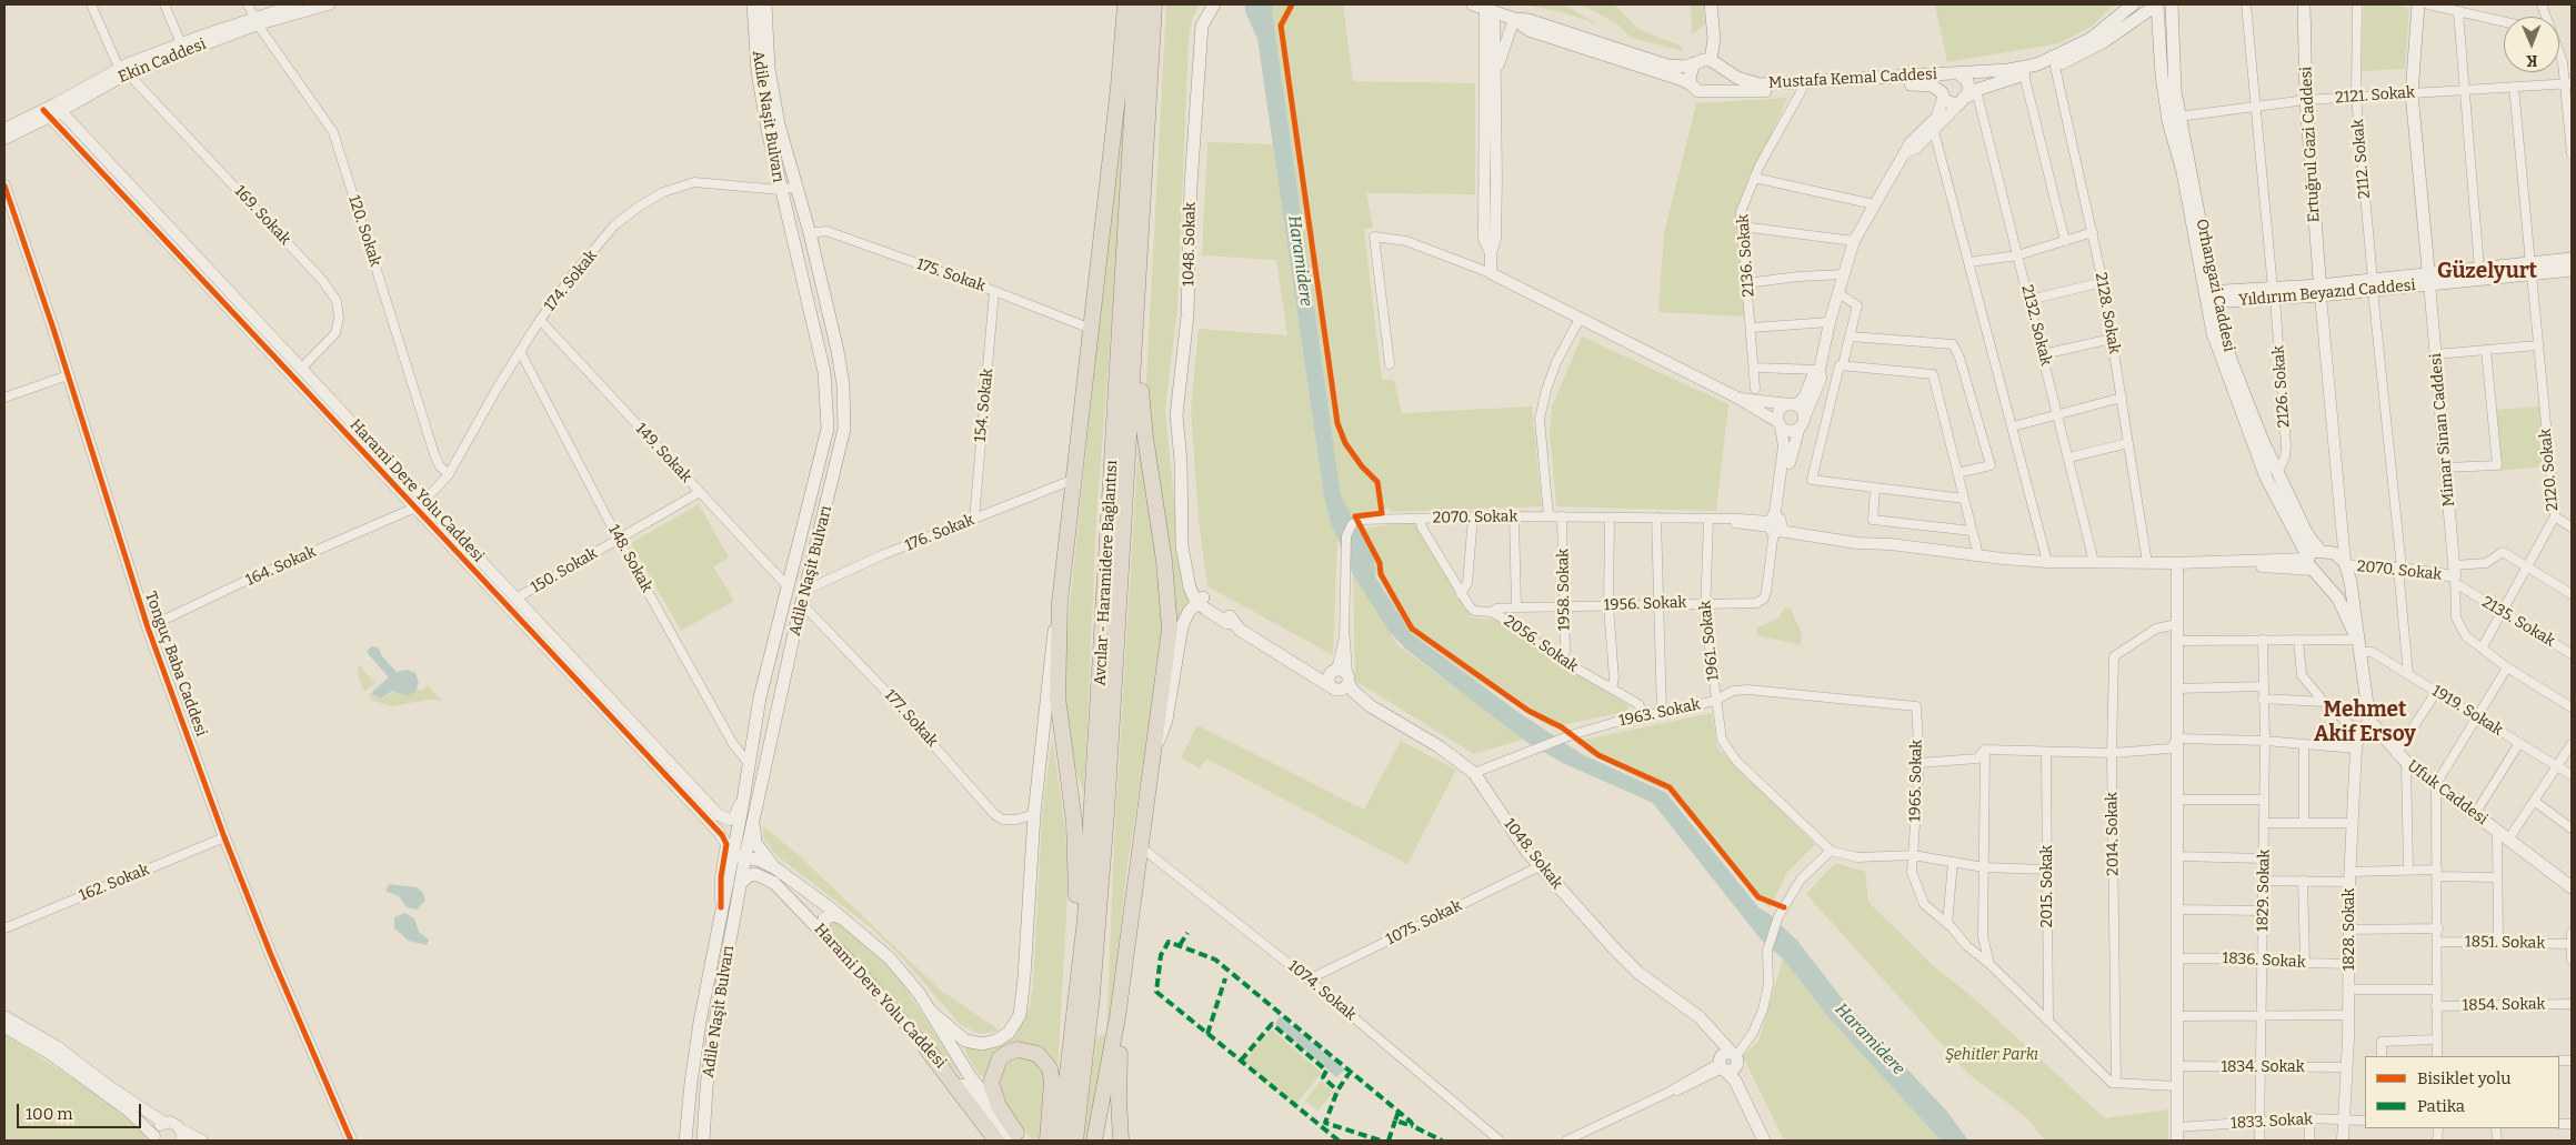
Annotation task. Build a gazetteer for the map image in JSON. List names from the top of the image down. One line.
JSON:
{"streets":{"highway":["Avcılar - Haramidere Bağlantısı"],"main road":["Mustafa Kemal Caddesi","Adile Naşit Bulvarı","Ertuğrul Gazi Caddesi","1048. Sokak","Orhangazi Caddesi","Yıldırım Beyazıd Caddesi","Mimar Sinan Caddesi","Harami Dere Yolu Caddesi","Ufuk Caddesi"],"street":["Ekin Caddesi","2121. Sokak","2112. Sokak","169. Sokak","120. Sokak","2136. Sokak","175. Sokak","174. Sokak","2128. Sokak","2132. Sokak","2126. Sokak","154. Sokak","149. Sokak","2120. Sokak","2070. Sokak","176. Sokak","148. Sokak","164. Sokak","150. Sokak","1958. Sokak","1956. Sokak","2135. Sokak","1961. Sokak","2056. Sokak","Tonguç Baba Caddesi","1919. Sokak","1963. Sokak","177. Sokak","1965. Sokak","2014. Sokak","162. Sokak","2015. Sokak","1829. Sokak","1075. Sokak","1828. Sokak","1851. Sokak","1836. Sokak","1074. Sokak","1854. Sokak","1834. Sokak","1833. Sokak"]},"crossings":[["Ekin Caddesi","169. Sokak"],["Ekin Caddesi","120. Sokak"],["Ekin Caddesi","Harami Dere Yolu Caddesi"],["Mustafa Kemal Caddesi","2136. Sokak"],["Mustafa Kemal Caddesi","2132. Sokak"],["2121. Sokak","Ertuğrul Gazi Caddesi"],["2121. Sokak","2112. Sokak"],["2121. Sokak","Orhangazi Caddesi"],["2121. Sokak","2126. Sokak"],["2121. Sokak","Mimar Sinan Caddesi"],["2121. Sokak","2120. Sokak"],["Adile Naşit Bulvarı","175. Sokak"],["Adile Naşit Bulvarı","174. Sokak"],["Adile Naşit Bulvarı","149. Sokak"],["Adile Naşit Bulvarı","Harami Dere Yolu Caddesi"],["Adile Naşit Bulvarı","176. Sokak"],["Adile Naşit Bulvarı","148. Sokak"],["Adile Naşit Bulvarı","177. Sokak"],["Ertuğrul Gazi Caddesi","Yıldırım Beyazıd Caddesi"],["Ertuğrul Gazi Caddesi","2070. Sokak"],["2112. Sokak","Yıldırım Beyazıd Caddesi"],["2112. Sokak","2070. Sokak"],["2112. Sokak","1919. Sokak"],["169. Sokak","Harami Dere Yolu Caddesi"],["120. Sokak","174. Sokak"],["1048. Sokak","1963. Sokak"],["1048. Sokak","1075. Sokak"],["175. Sokak","154. Sokak"],["174. Sokak","149. Sokak"],["174. Sokak","Harami Dere Yolu Caddesi"],["174. Sokak","148. Sokak"],["174. Sokak","164. Sokak"],["Orhangazi Caddesi","Yıldırım Beyazıd Caddesi"],["Orhangazi Caddesi","2126. Sokak"],["Yıldırım Beyazıd Caddesi","2126. Sokak"],["Yıldırım Beyazıd Caddesi","Mimar Sinan Caddesi"],["Yıldırım Beyazıd Caddesi","2120. Sokak"],["154. Sokak","176. Sokak"],["Mimar Sinan Caddesi","2070. Sokak"],["Mimar Sinan Caddesi","2135. Sokak"],["149. Sokak","150. Sokak"],["2120. Sokak","2135. Sokak"],["Harami Dere Yolu Caddesi","164. Sokak"],["Harami Dere Yolu Caddesi","150. Sokak"],["2070. Sokak","1958. Sokak"],["2070. Sokak","1956. Sokak"],["2070. Sokak","2135. Sokak"],["2070. Sokak","1961. Sokak"],["2070. Sokak","2056. Sokak"],["176. Sokak","177. Sokak"],["148. Sokak","150. Sokak"],["164. Sokak","Tonguç Baba Caddesi"],["1958. Sokak","1956. Sokak"],["1958. Sokak","2056. Sokak"],["1956. Sokak","1961. Sokak"],["1956. Sokak","2056. Sokak"],["1961. Sokak","1963. Sokak"],["2056. Sokak","1963. Sokak"],["Tonguç Baba Caddesi","162. Sokak"],["1963. Sokak","1965. Sokak"],["1965. Sokak","2014. Sokak"],["1965. Sokak","2015. Sokak"],["Ufuk Caddesi","1828. Sokak"],["1829. Sokak","1836. Sokak"],["1829. Sokak","1834. Sokak"],["1829. Sokak","1833. Sokak"],["1075. Sokak","1074. Sokak"],["1828. Sokak","1836. Sokak"],["1828. Sokak","1834. Sokak"],["1828. Sokak","1833. Sokak"]],"districts":["Güzelyurt","Mehmet Akif Ersoy"],"water":["Haramidere"],"parks":["Şehitler Parkı"],"legend":["Bisiklet yolu","Patika"],"scale_bar":"100 m","north":"bottom"}
